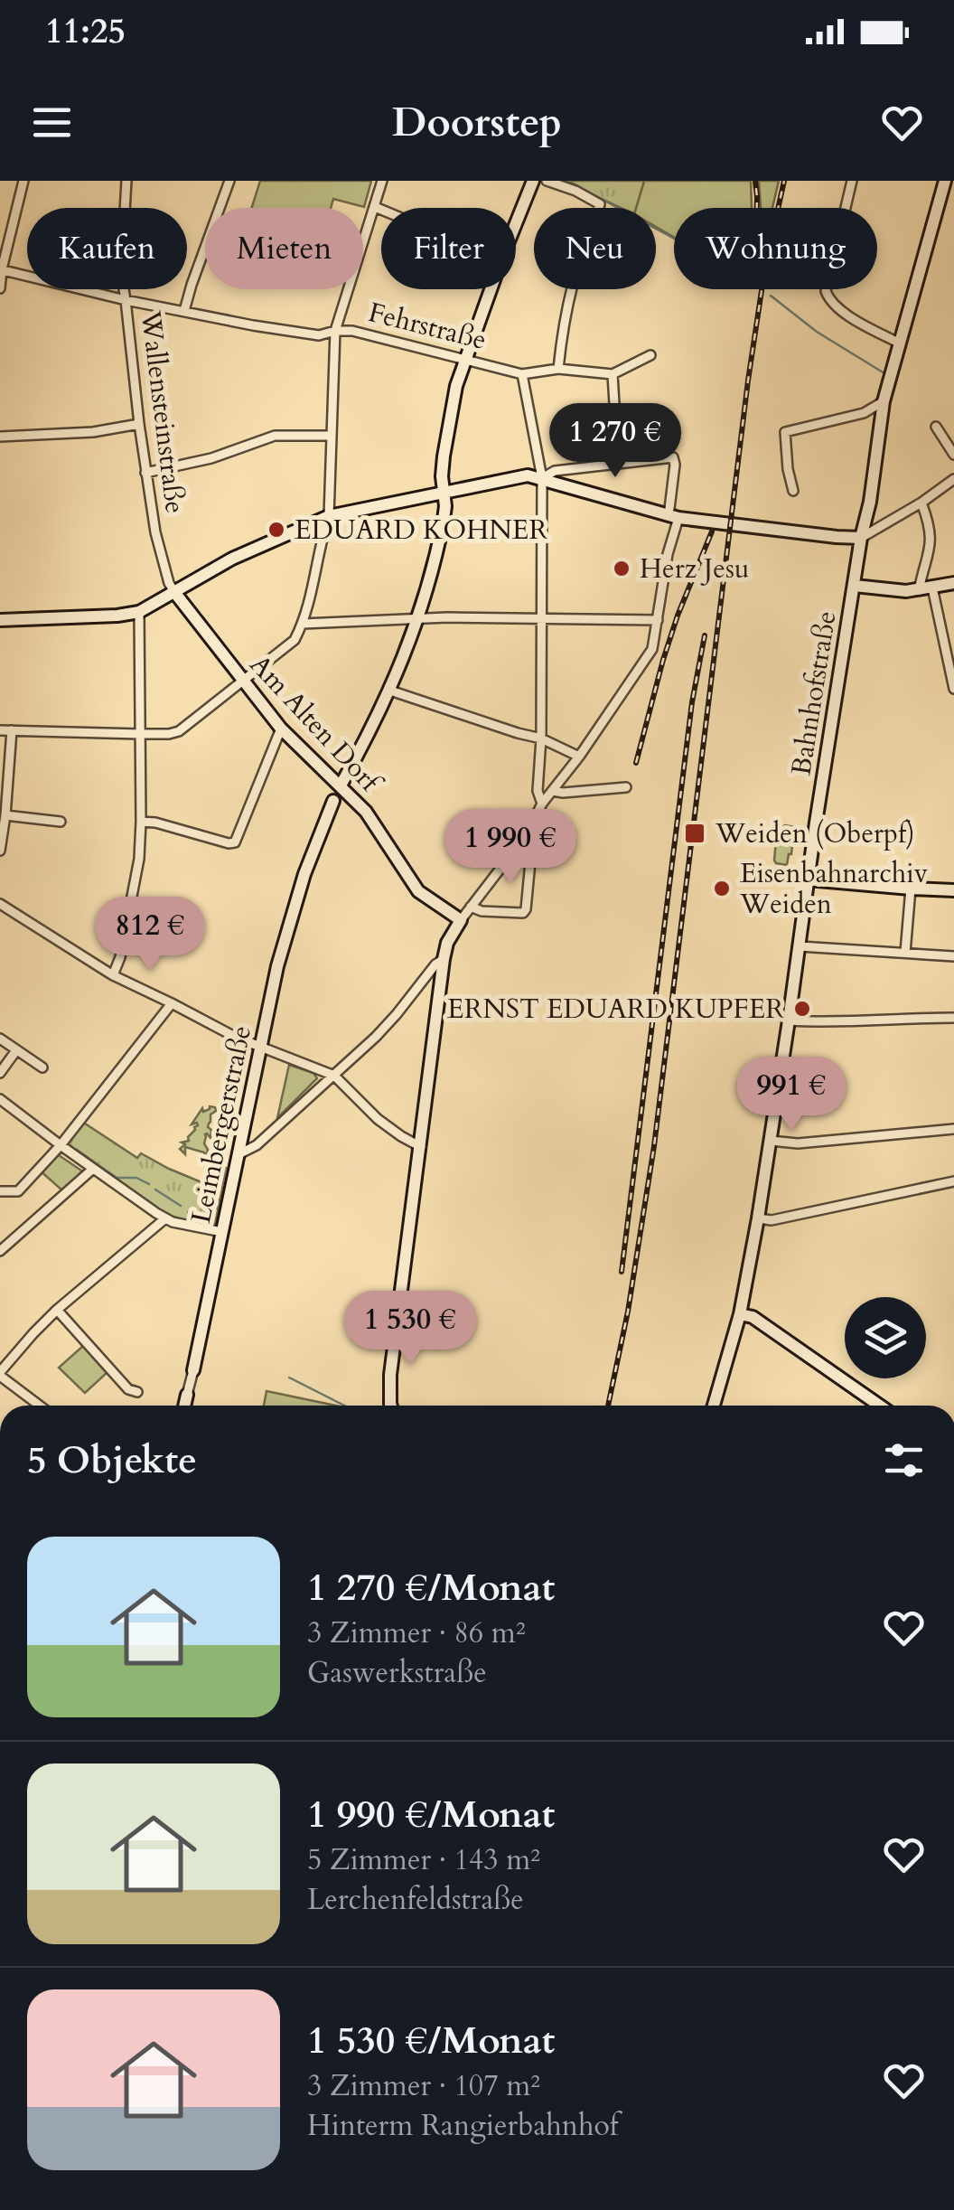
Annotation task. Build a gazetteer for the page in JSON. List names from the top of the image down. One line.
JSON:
{"streets":{"street":["Fehrstraße","Wallensteinstraße","Bahnhofstraße","Am Alten Dorf","Leimbergerstraße"]},"crossings":[["Fehrstraße","Wallensteinstraße"],["Fehrstraße","Leimbergerstraße"],["Wallensteinstraße","Am Alten Dorf"],["Am Alten Dorf","Leimbergerstraße"]],"places":{"other":["EDUARD KOHNER","Herz Jesu","Eisenbahnarchiv Weiden","ERNST EDUARD KUPFER"],"transit":["Weiden (Oberpf)"]},"page":{"status":"11:25","header":"Doorstep","chip":["Kaufen","Mieten","Filter","Neu","Wohnung"],"price":["1 270 €","1 990 €","812 €","991 €","1 530 €"],"heading":"5 Objekte","list":[{"name":"1 270 €/Monat","note":"3 Zimmer · 86 m² · Gaswerkstraße"},{"name":"1 990 €/Monat","note":"5 Zimmer · 143 m² · Lerchenfeldstraße"},{"name":"1 530 €/Monat","note":"3 Zimmer · 107 m² · Hinterm Rangierbahnhof"}]}}
